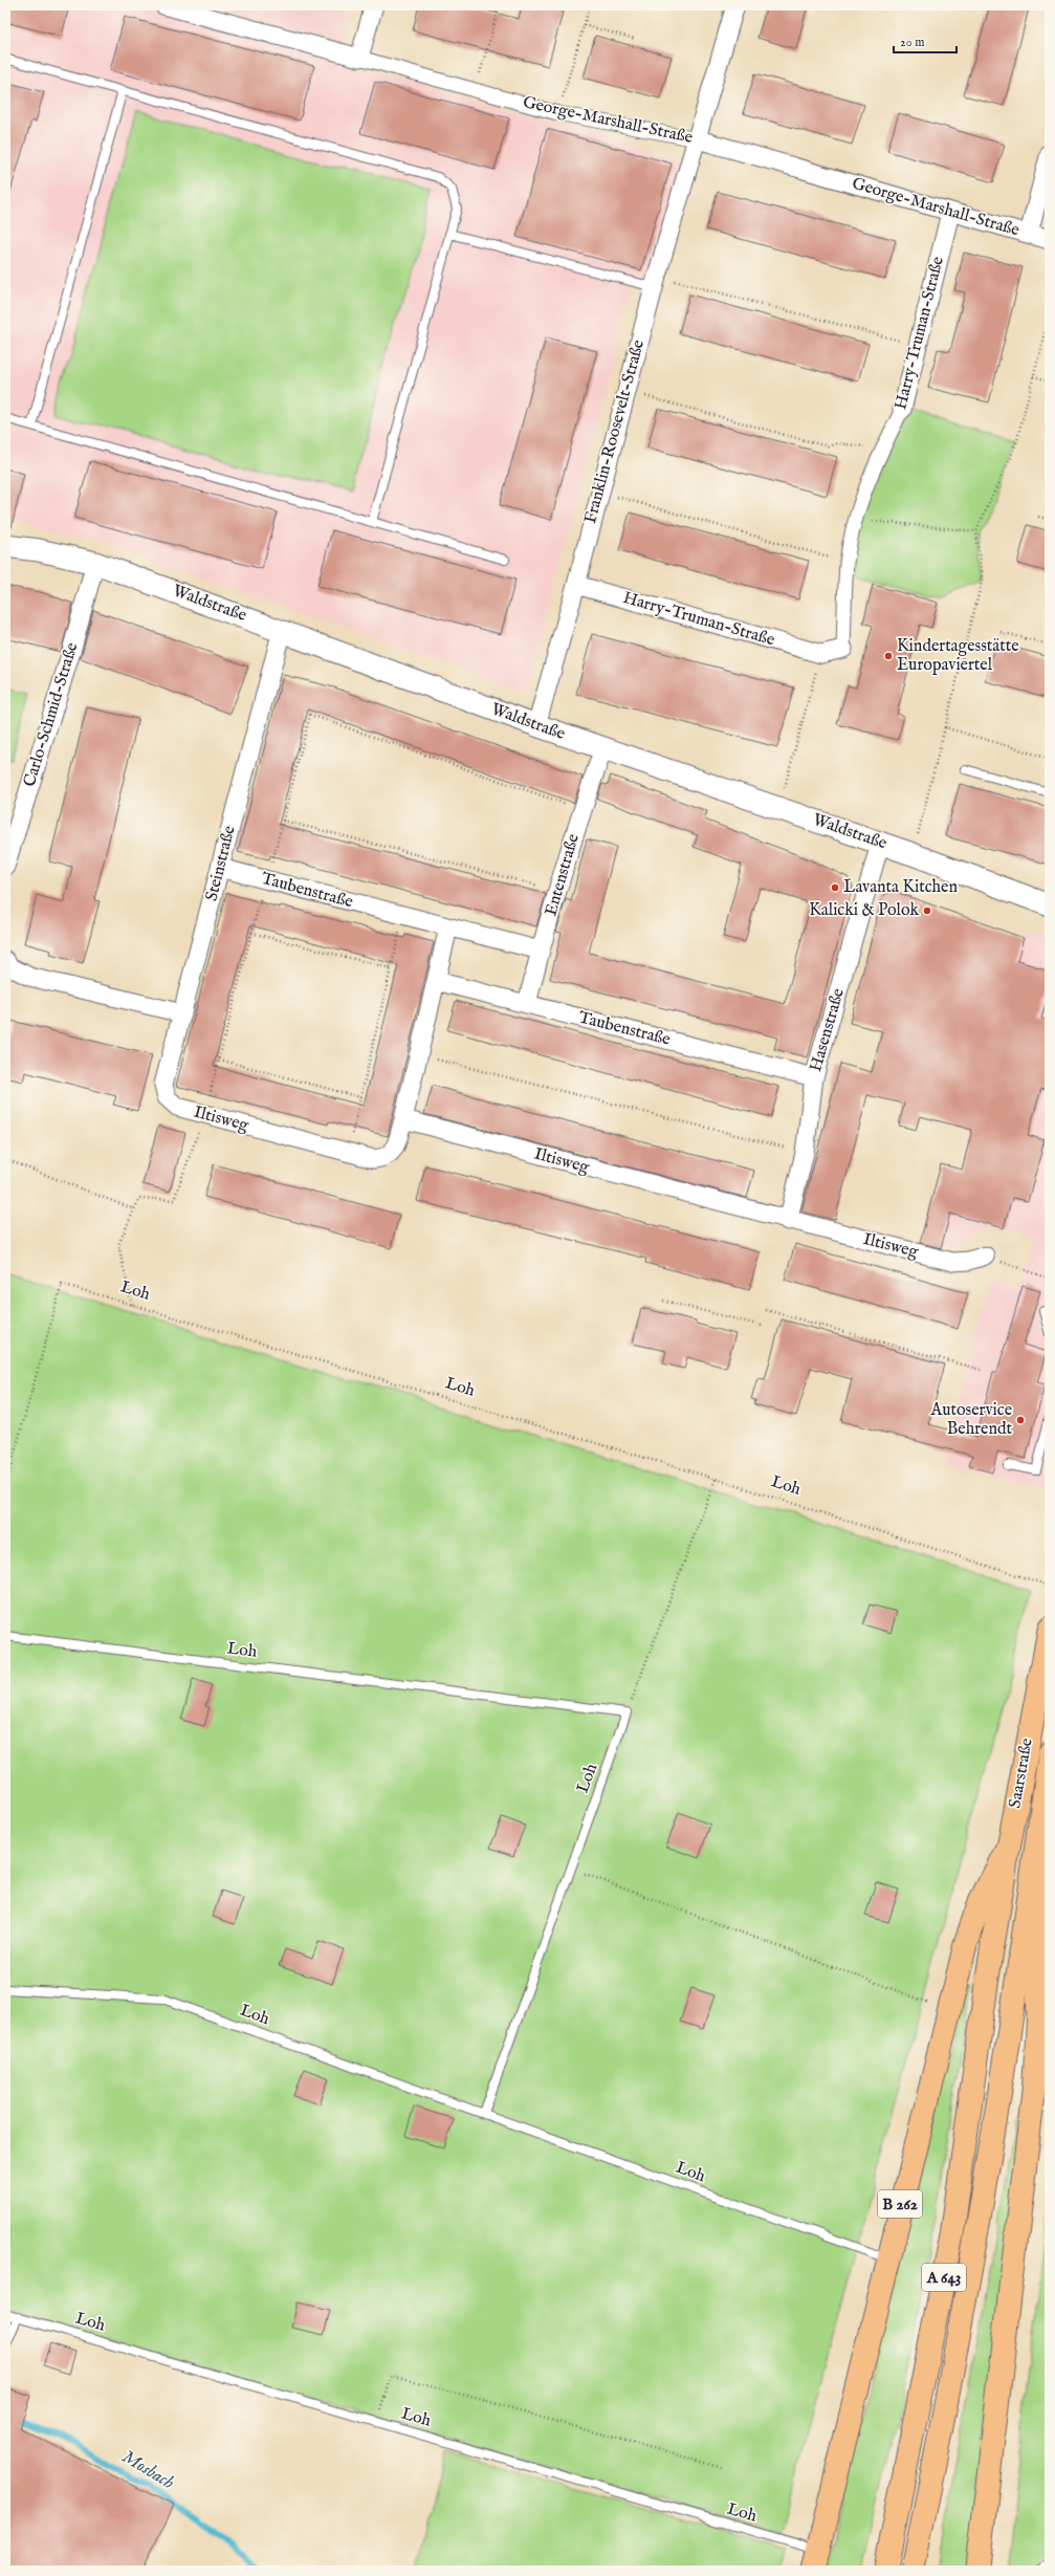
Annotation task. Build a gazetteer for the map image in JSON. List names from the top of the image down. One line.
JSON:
{"streets":{"main road":["Saarstraße","B 262","A 643"],"street":["George-Marshall-Straße","Harry-Truman-Straße","Franklin-Roosevelt-Straße","Waldstraße","Carlo-Schmid-Straße","Steinstraße","Entenstraße","Taubenstraße","Hasenstraße","Iltisweg"],"lane":["Loh"]},"crossings":[["George-Marshall-Straße","Harry-Truman-Straße"],["George-Marshall-Straße","Franklin-Roosevelt-Straße"],["Harry-Truman-Straße","Franklin-Roosevelt-Straße"],["Franklin-Roosevelt-Straße","Waldstraße"],["Waldstraße","Carlo-Schmid-Straße"],["Waldstraße","Steinstraße"],["Waldstraße","Entenstraße"],["Waldstraße","Hasenstraße"],["Steinstraße","Taubenstraße"],["Steinstraße","Iltisweg"],["Entenstraße","Taubenstraße"],["Taubenstraße","Hasenstraße"],["Hasenstraße","Iltisweg"],["Loh","B 262"],["Saarstraße","B 262"],["Saarstraße","A 643"],["B 262","A 643"]],"water":["Mosbach"],"places":["Kindertagesstätte Europaviertel","Lavanta Kitchen","Kalicki & Polok","Autoservice Behrendt"],"scale_bar":"20 m"}
